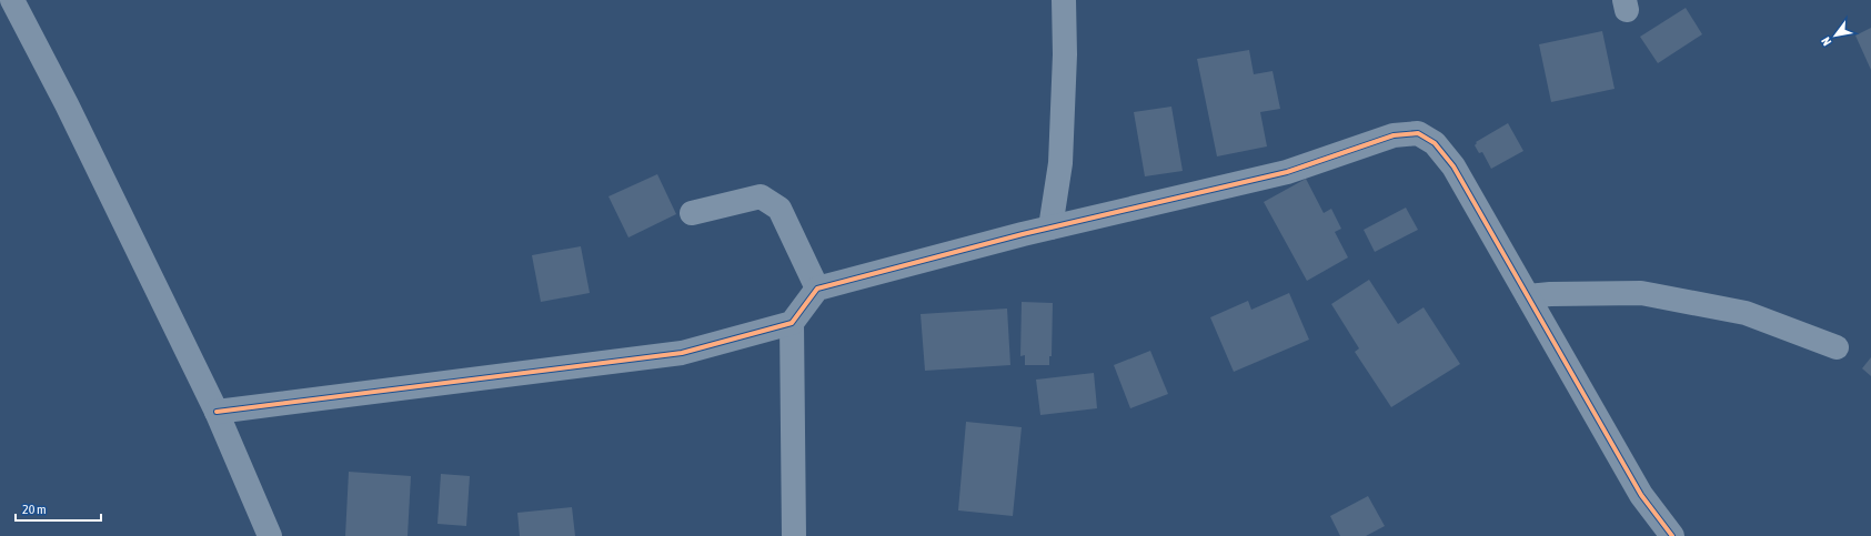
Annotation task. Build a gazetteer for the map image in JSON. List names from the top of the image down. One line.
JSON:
{"scale_bar":"20 m","north":"bottom left"}
